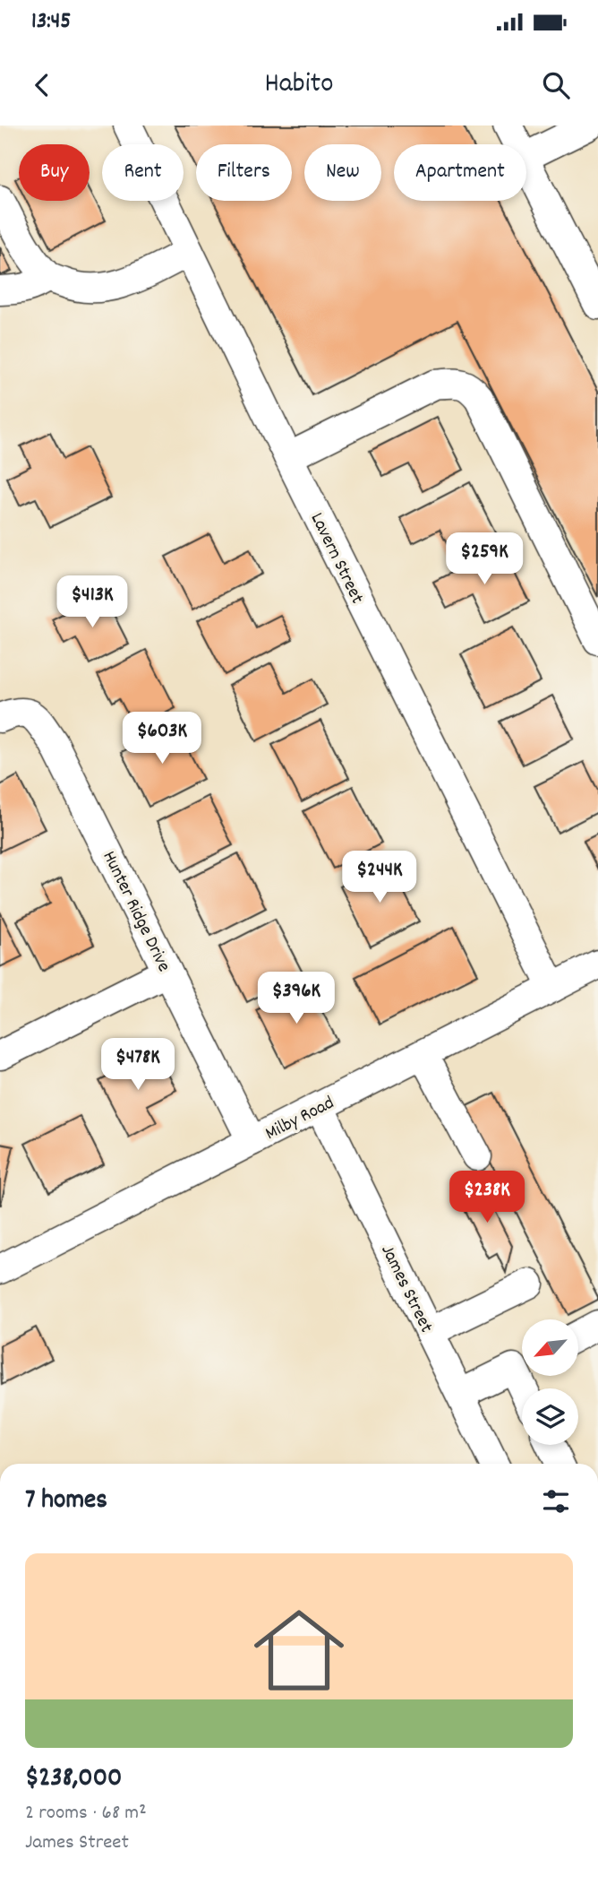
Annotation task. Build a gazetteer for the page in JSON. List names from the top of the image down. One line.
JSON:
{"streets":{"street":["Lavern Street","Hunter Ridge Drive","Milby Road","James Street"]},"crossings":[["Lavern Street","Milby Road"],["Hunter Ridge Drive","Milby Road"],["Milby Road","James Street"]],"north":"bottom left","page":{"status":"13:45","header":"Habito","chip":["Buy","Rent","Filters","New","Apartment"],"price":["$259K","$413K","$603K","$244K","$396K","$478K","$238K"],"heading":"7 homes","list":[{"name":"$238,000","note":"2 rooms · 68 m² · James Street"}]}}
